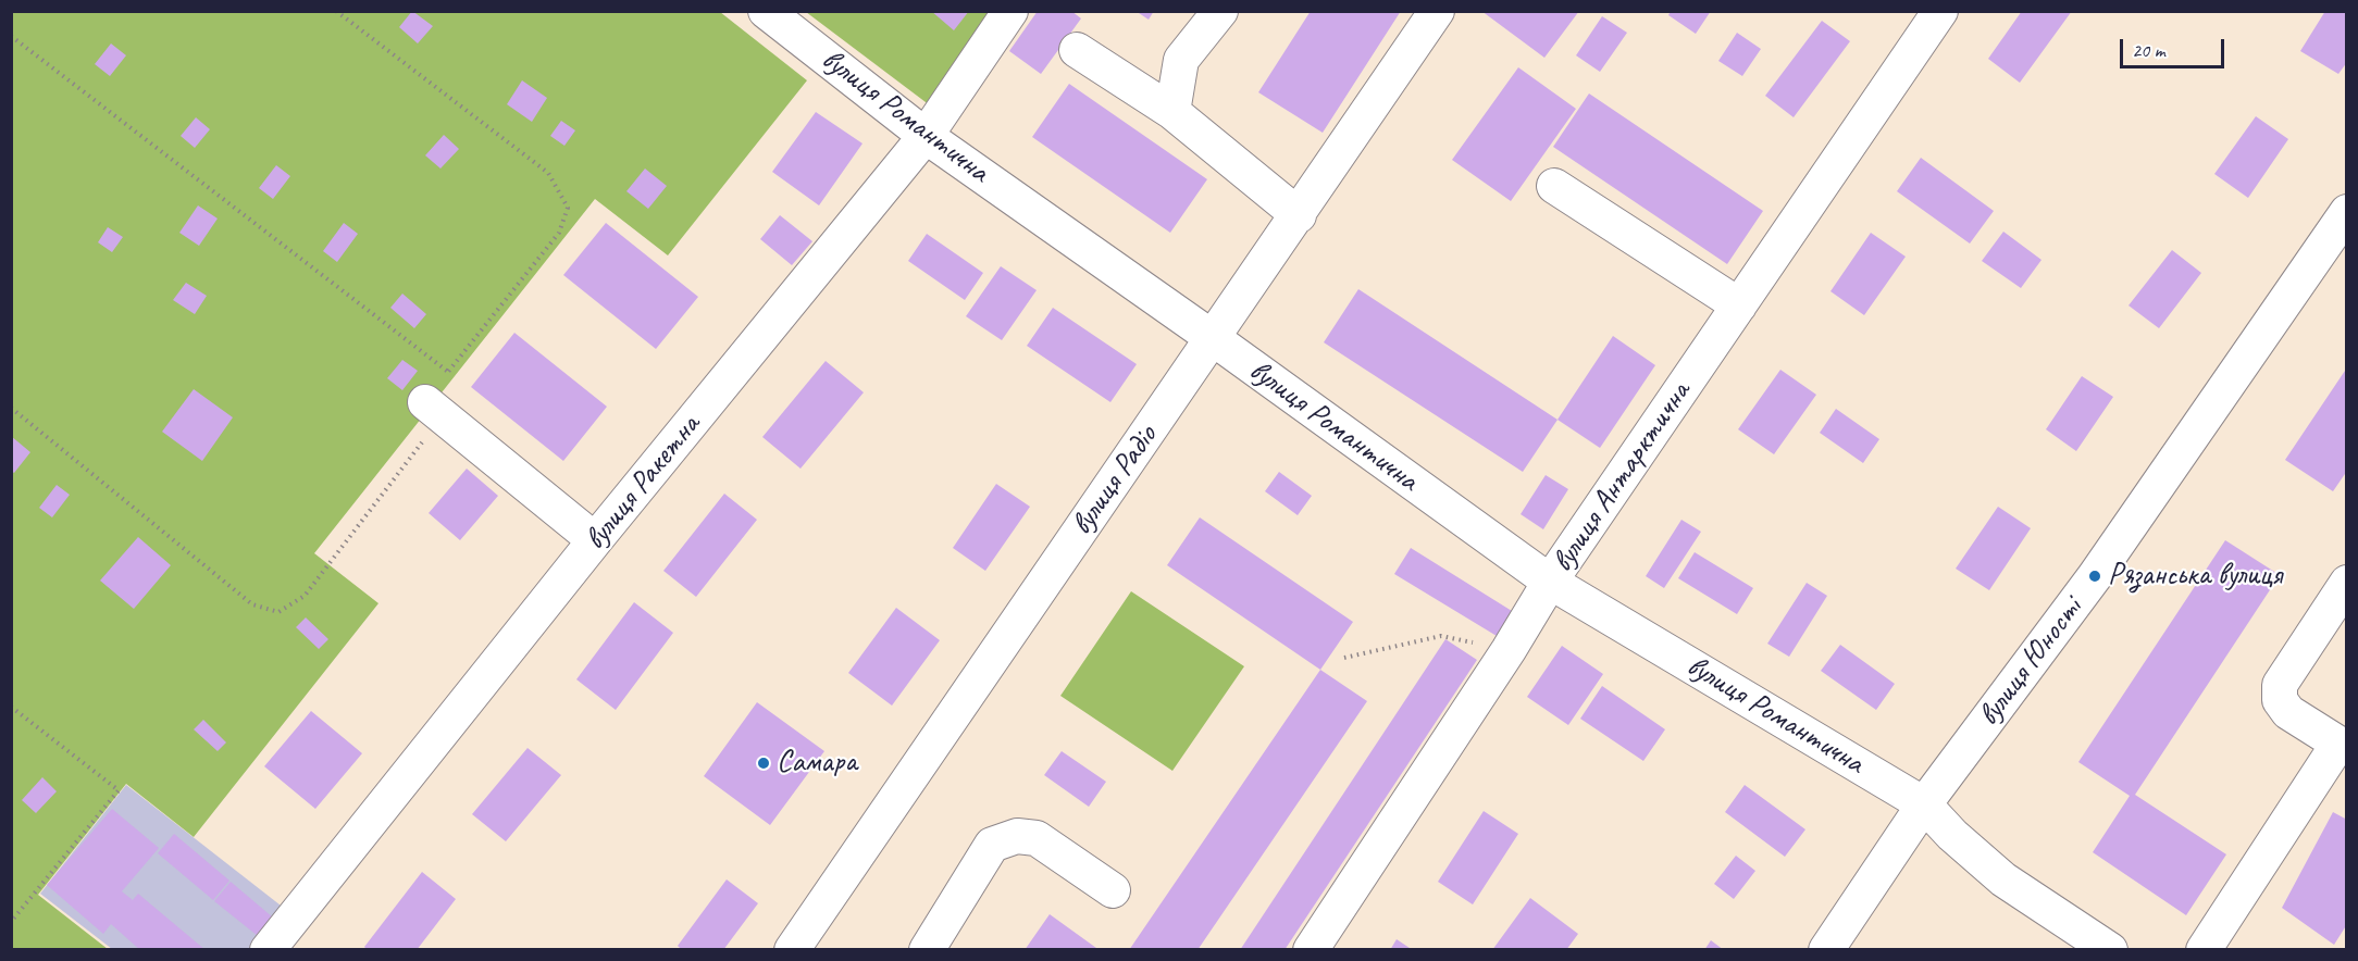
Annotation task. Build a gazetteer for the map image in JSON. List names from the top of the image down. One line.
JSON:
{"streets":{"street":["вулиця Романтична","вулиця Антарктична","вулиця Радіо","вулиця Ракетна","вулиця Юності"]},"crossings":[["вулиця Романтична","вулиця Антарктична"],["вулиця Романтична","вулиця Радіо"],["вулиця Романтична","вулиця Ракетна"],["вулиця Романтична","вулиця Юності"]],"places":["Рязанська вулиця","Самара"],"scale_bar":"20 m"}
